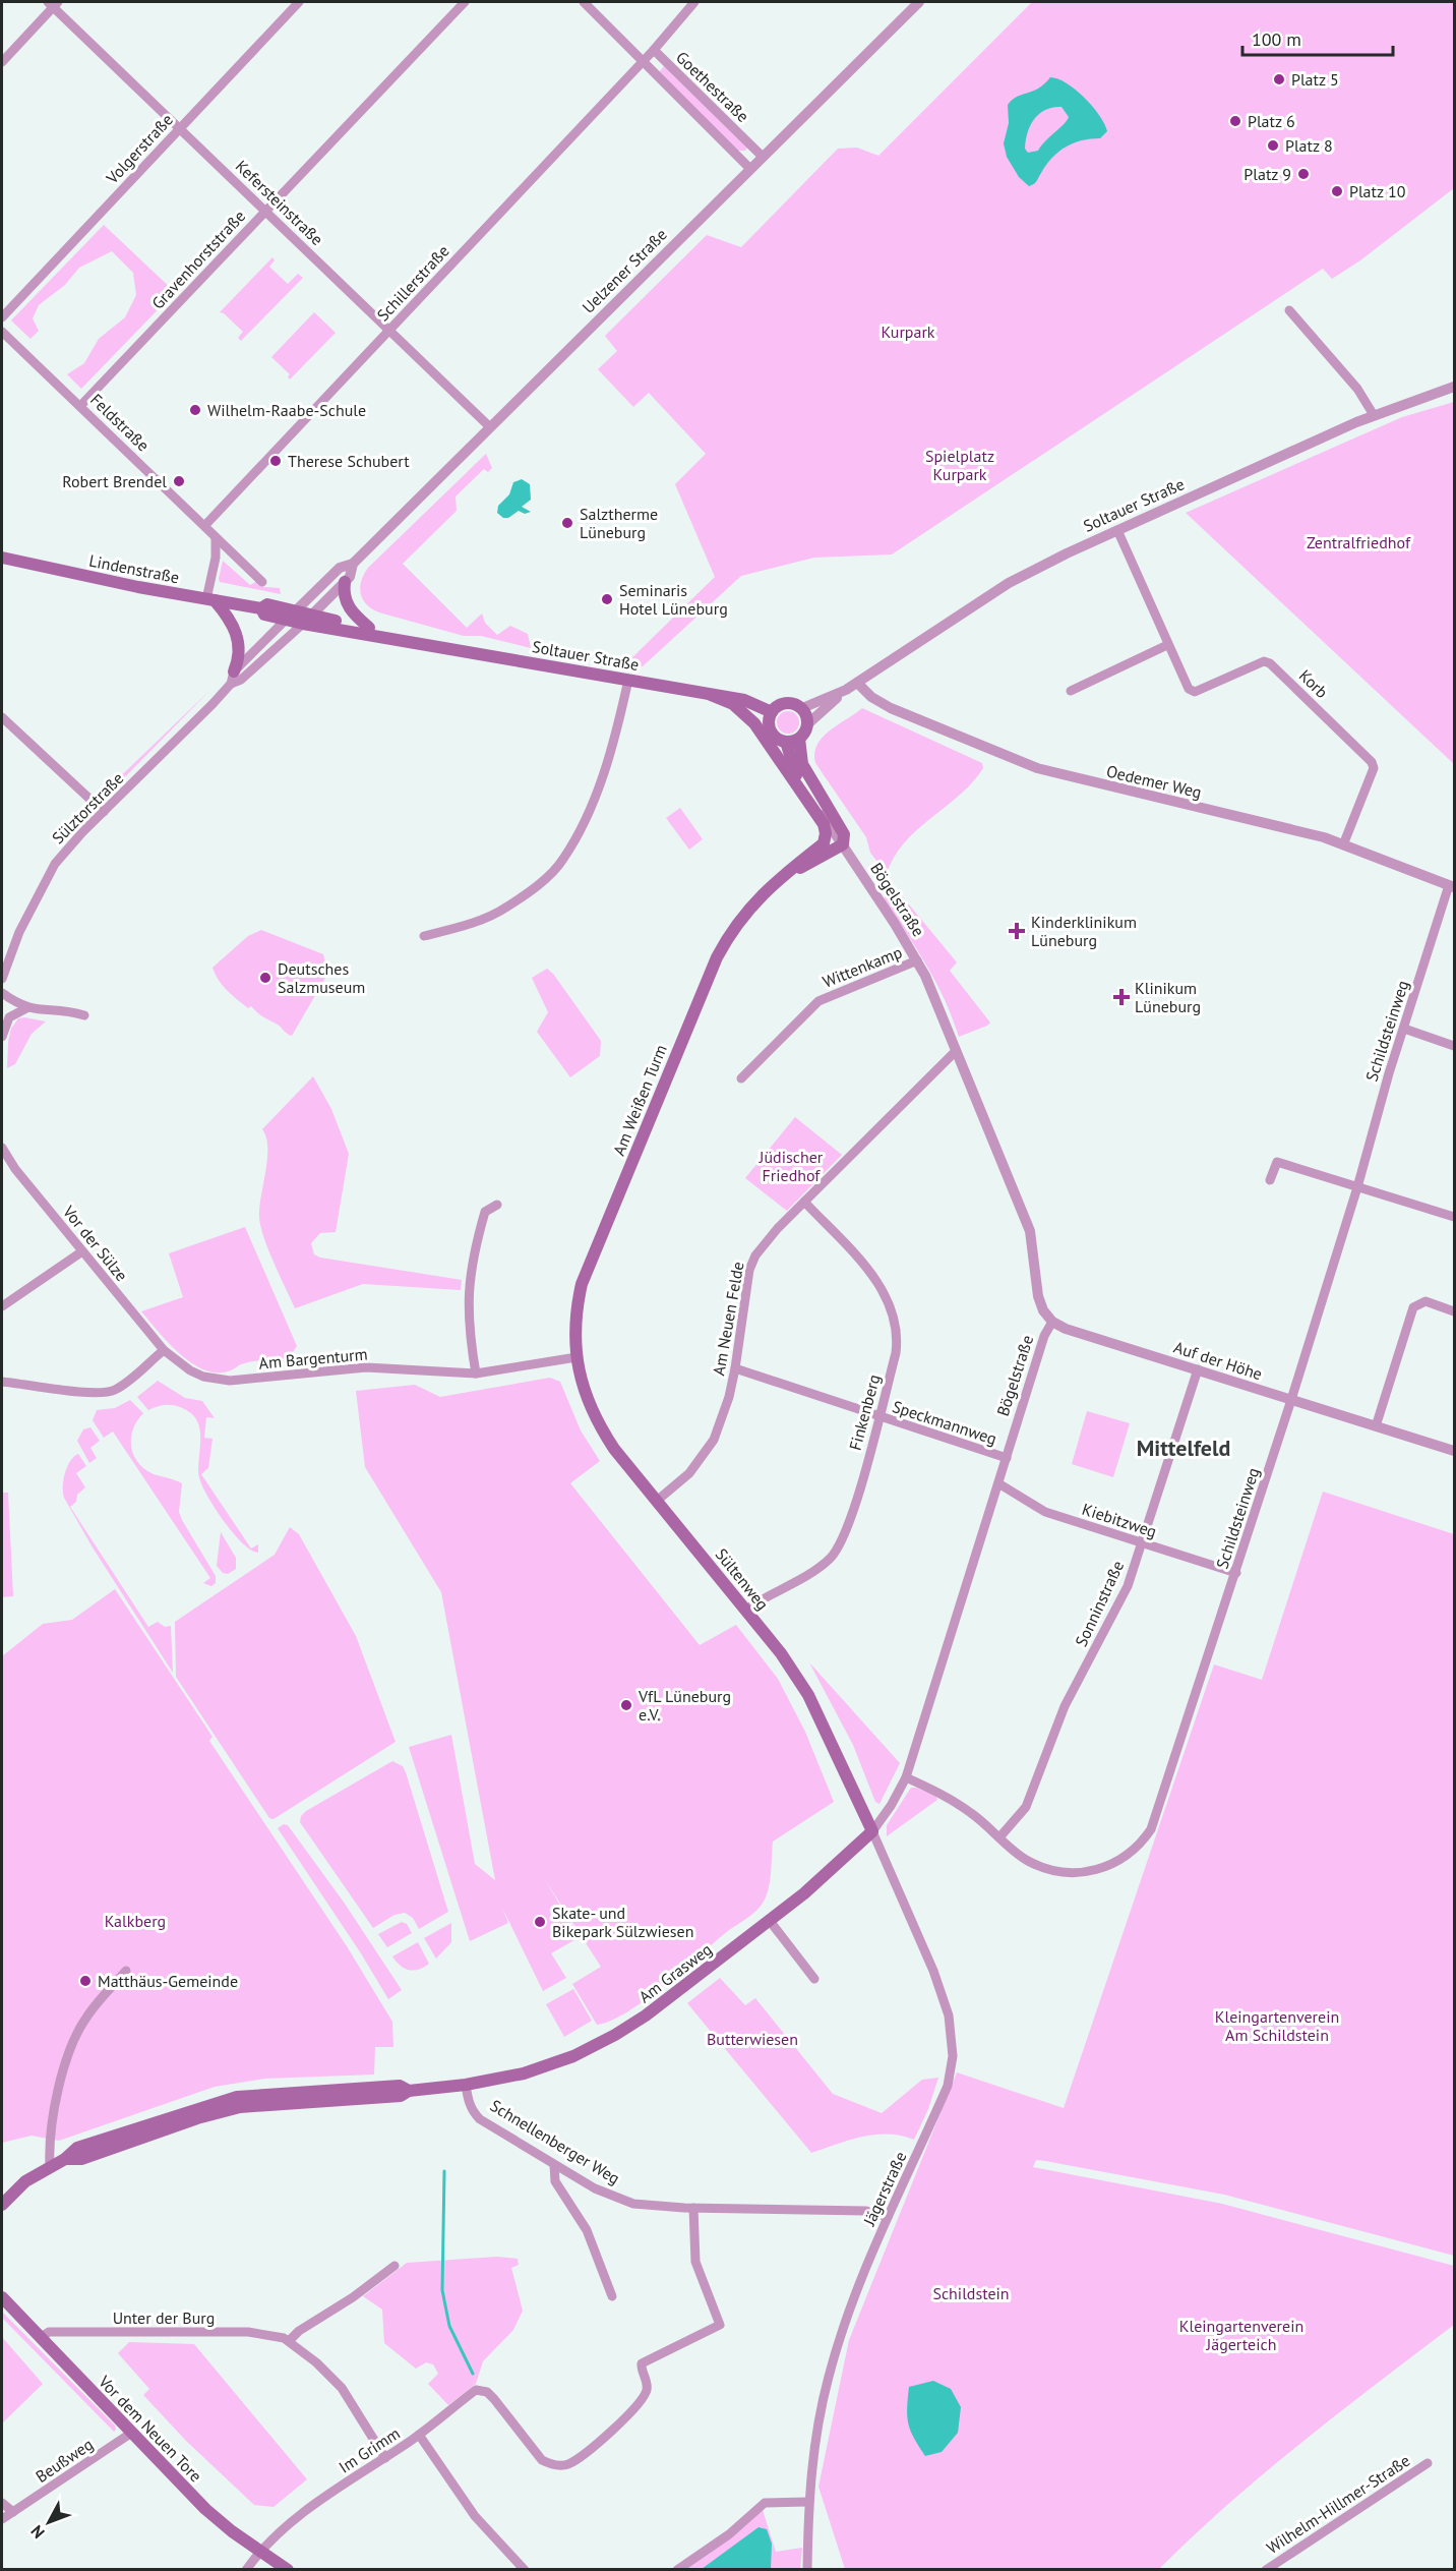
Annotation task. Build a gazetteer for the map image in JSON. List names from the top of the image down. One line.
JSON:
{"streets":{"main road":["Soltauer Straße","Lindenstraße","Bögelstraße","Am Weißen Turm","Sültenweg","Am Grasweg","Vor dem Neuen Tore"],"street":["Goethestraße","Volgerstraße","Kefersteinstraße","Gravenhorststraße","Uelzener Straße","Schillerstraße","Feldstraße","Korb","Oedemer Weg","Sülztorstraße","Wittenkamp","Schildsteinweg","Vor der Sülze","Am Neuen Felde","Am Bargenturm","Auf der Höhe","Finkenberg","Speckmannweg","Kiebitzweg","Sonninstraße","Schnellenberger Weg","Jägerstraße","Unter der Burg","Im Grimm","Beußweg","Wilhelm-Hillmer-Straße"]},"crossings":[["Goethestraße","Uelzener Straße"],["Goethestraße","Schillerstraße"],["Volgerstraße","Kefersteinstraße"],["Kefersteinstraße","Gravenhorststraße"],["Kefersteinstraße","Uelzener Straße"],["Kefersteinstraße","Schillerstraße"],["Gravenhorststraße","Feldstraße"],["Uelzener Straße","Soltauer Straße"],["Uelzener Straße","Lindenstraße"],["Uelzener Straße","Sülztorstraße"],["Schillerstraße","Feldstraße"],["Soltauer Straße","Lindenstraße"],["Soltauer Straße","Korb"],["Soltauer Straße","Oedemer Weg"],["Soltauer Straße","Sülztorstraße"],["Soltauer Straße","Bögelstraße"],["Lindenstraße","Sülztorstraße"],["Korb","Oedemer Weg"],["Oedemer Weg","Schildsteinweg"],["Bögelstraße","Wittenkamp"],["Bögelstraße","Am Weißen Turm"],["Bögelstraße","Am Neuen Felde"],["Bögelstraße","Auf der Höhe"],["Bögelstraße","Speckmannweg"],["Bögelstraße","Kiebitzweg"],["Bögelstraße","Sültenweg"],["Bögelstraße","Am Grasweg"],["Bögelstraße","Jägerstraße"],["Schildsteinweg","Auf der Höhe"],["Schildsteinweg","Kiebitzweg"],["Schildsteinweg","Sonninstraße"],["Am Weißen Turm","Am Bargenturm"],["Am Weißen Turm","Sültenweg"],["Vor der Sülze","Am Bargenturm"],["Am Neuen Felde","Finkenberg"],["Am Neuen Felde","Speckmannweg"],["Am Neuen Felde","Sültenweg"],["Am Bargenturm","Sültenweg"],["Auf der Höhe","Sonninstraße"],["Finkenberg","Speckmannweg"],["Finkenberg","Sültenweg"],["Kiebitzweg","Sonninstraße"],["Sültenweg","Am Grasweg"],["Sültenweg","Jägerstraße"],["Am Grasweg","Schnellenberger Weg"],["Am Grasweg","Jägerstraße"],["Schnellenberger Weg","Jägerstraße"],["Unter der Burg","Vor dem Neuen Tore"],["Unter der Burg","Im Grimm"],["Vor dem Neuen Tore","Im Grimm"],["Vor dem Neuen Tore","Beußweg"]],"districts":["Mittelfeld"],"parks":["Kurpark","Spielplatz Kurpark","Zentralfriedhof","Jüdischer Friedhof","Kalkberg","Kleingartenverein Am Schildstein","Butterwiesen","Schildstein","Kleingartenverein Jägerteich"],"places":{"other":["Platz 5","Platz 6","Platz 8","Platz 9","Platz 10","Wilhelm-Raabe-Schule","Therese Schubert","Robert Brendel","Salztherme Lüneburg","Seminaris Hotel Lüneburg","Deutsches Salzmuseum","VfL Lüneburg e.V.","Skate- und Bikepark Sülzwiesen","Matthäus-Gemeinde"],"health":["Kinderklinikum Lüneburg","Klinikum Lüneburg"]},"scale_bar":"100 m","north":"bottom left"}
